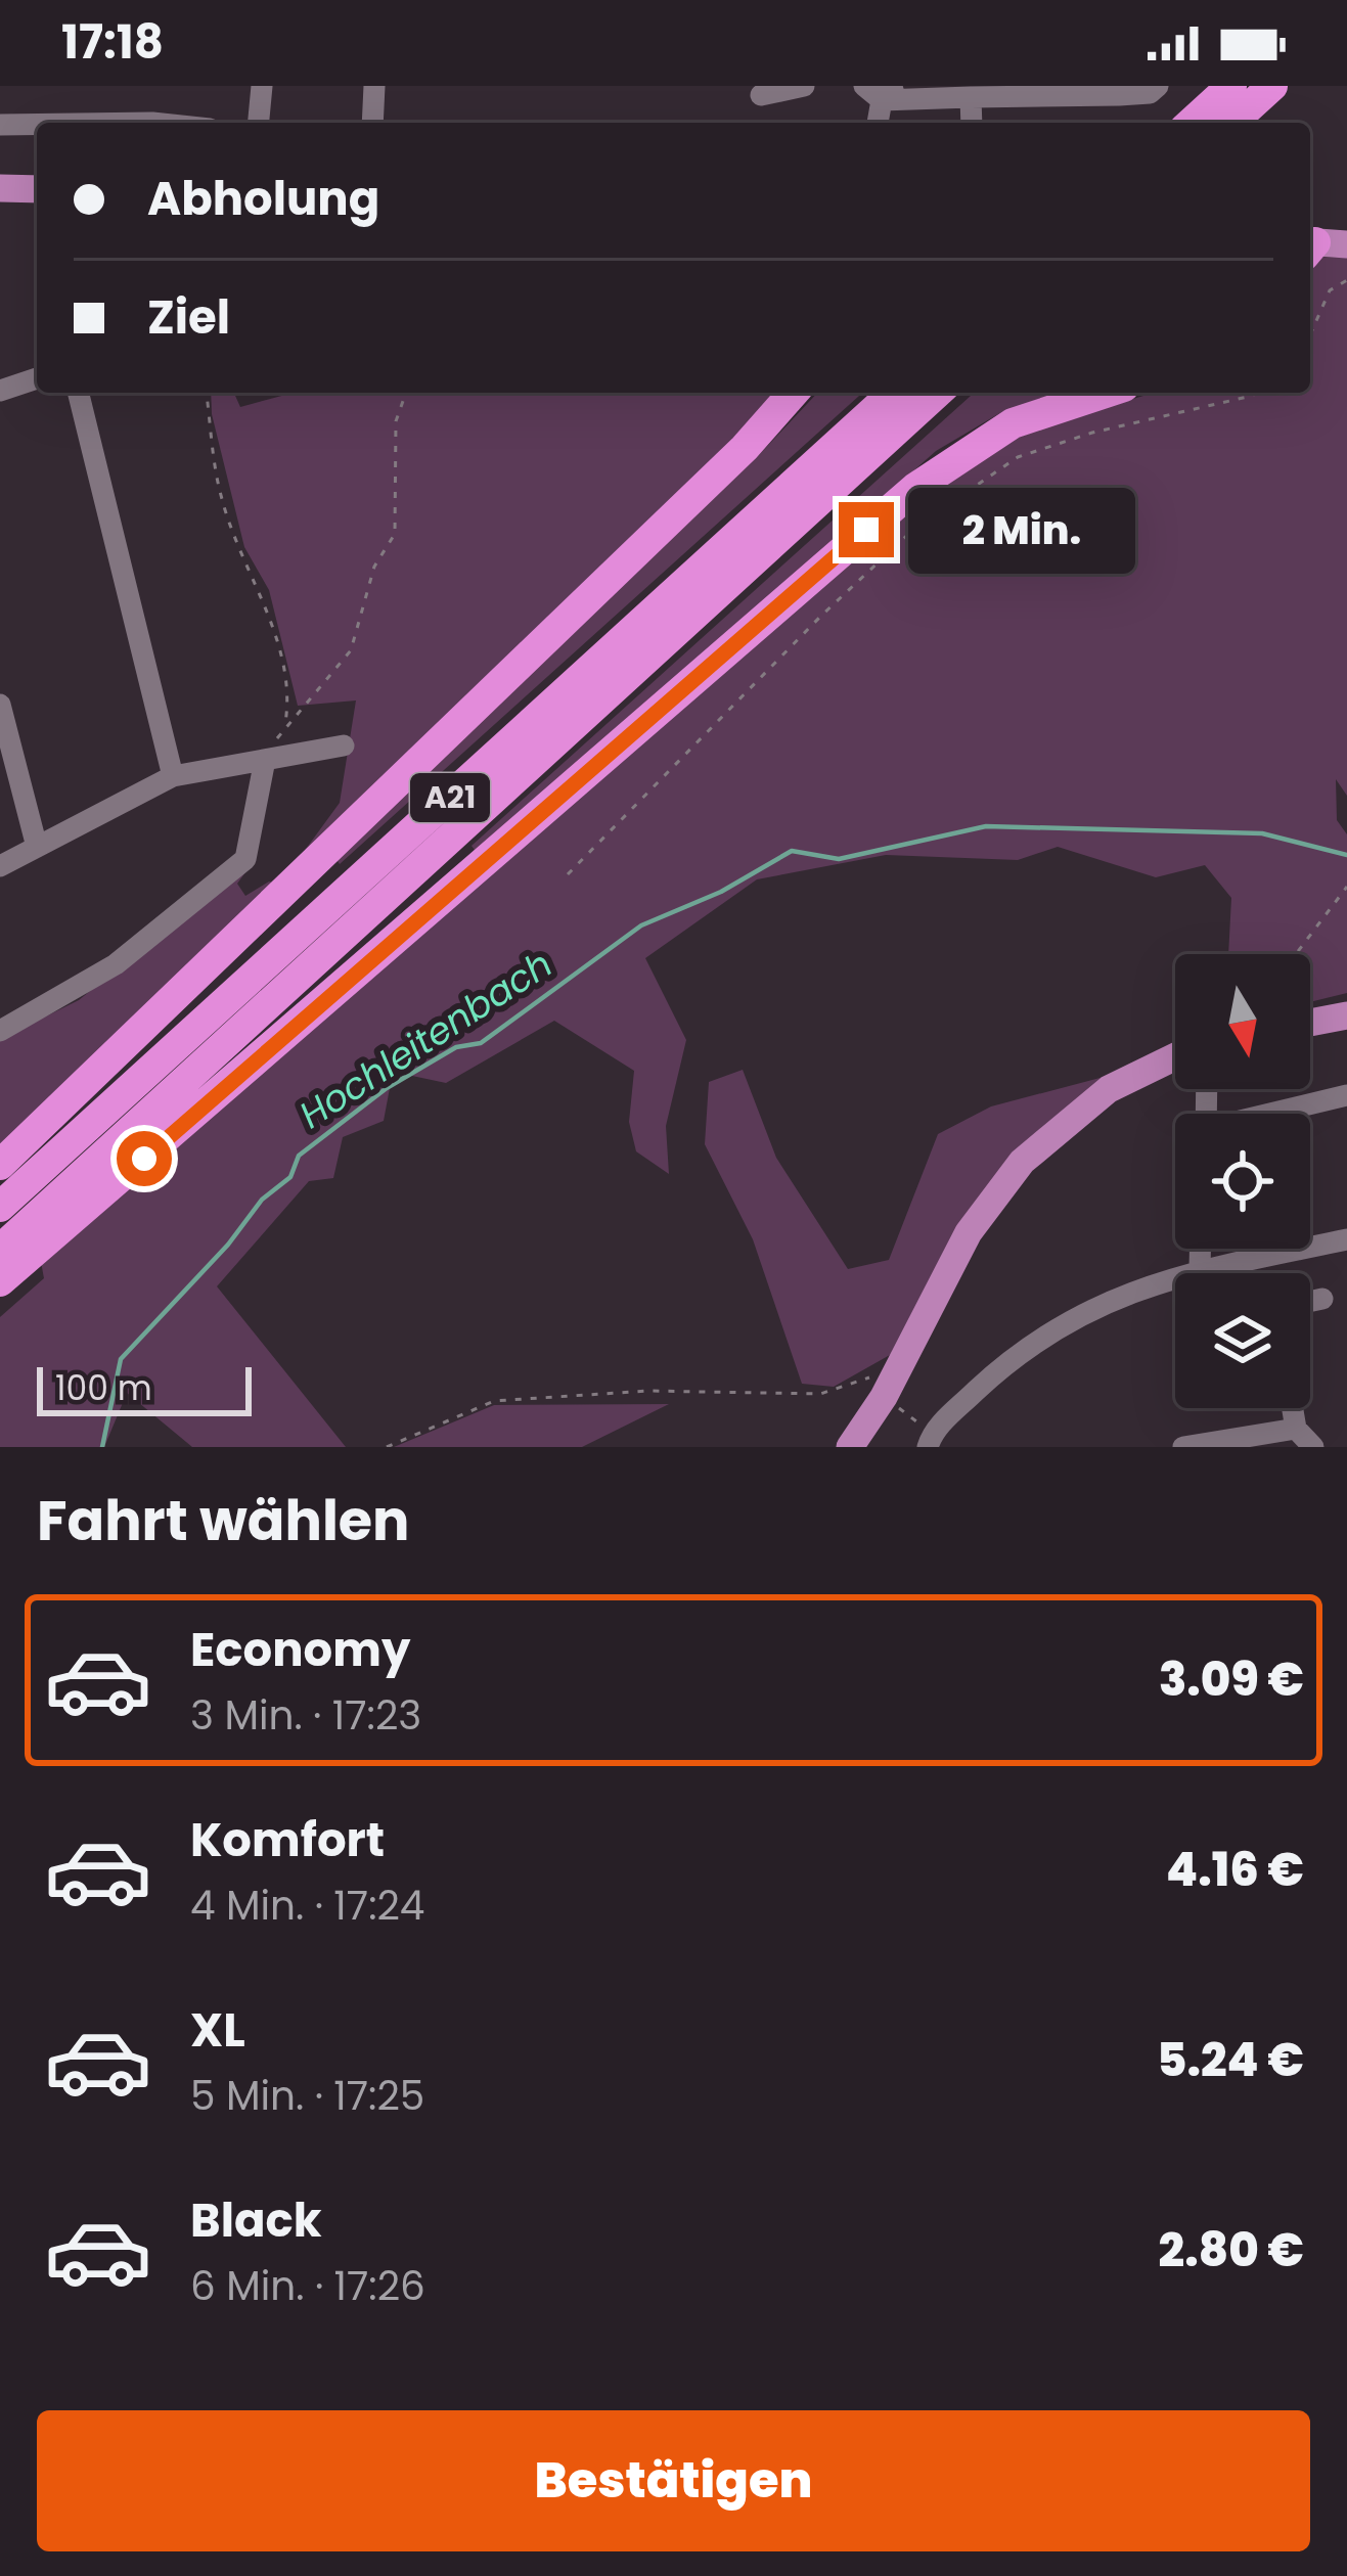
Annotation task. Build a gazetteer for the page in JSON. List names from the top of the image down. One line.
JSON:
{"streets":{"highway":["A21"]},"water":["Hochleitenbach"],"scale_bar":"100 m","north":"bottom","page":{"status":"17:18","banner":["Abholung","Ziel"],"bubble":"2 Min.","scale":"100 m","heading":"Fahrt wählen","list":[{"name":"Economy","note":"3 Min. · 17:23","value":"3.09 €"},{"name":"Komfort","note":"4 Min. · 17:24","value":"4.16 €"},{"name":"XL","note":"5 Min. · 17:25","value":"5.24 €"},{"name":"Black","note":"6 Min. · 17:26","value":"2.80 €"}],"buttons":"Bestätigen"}}
